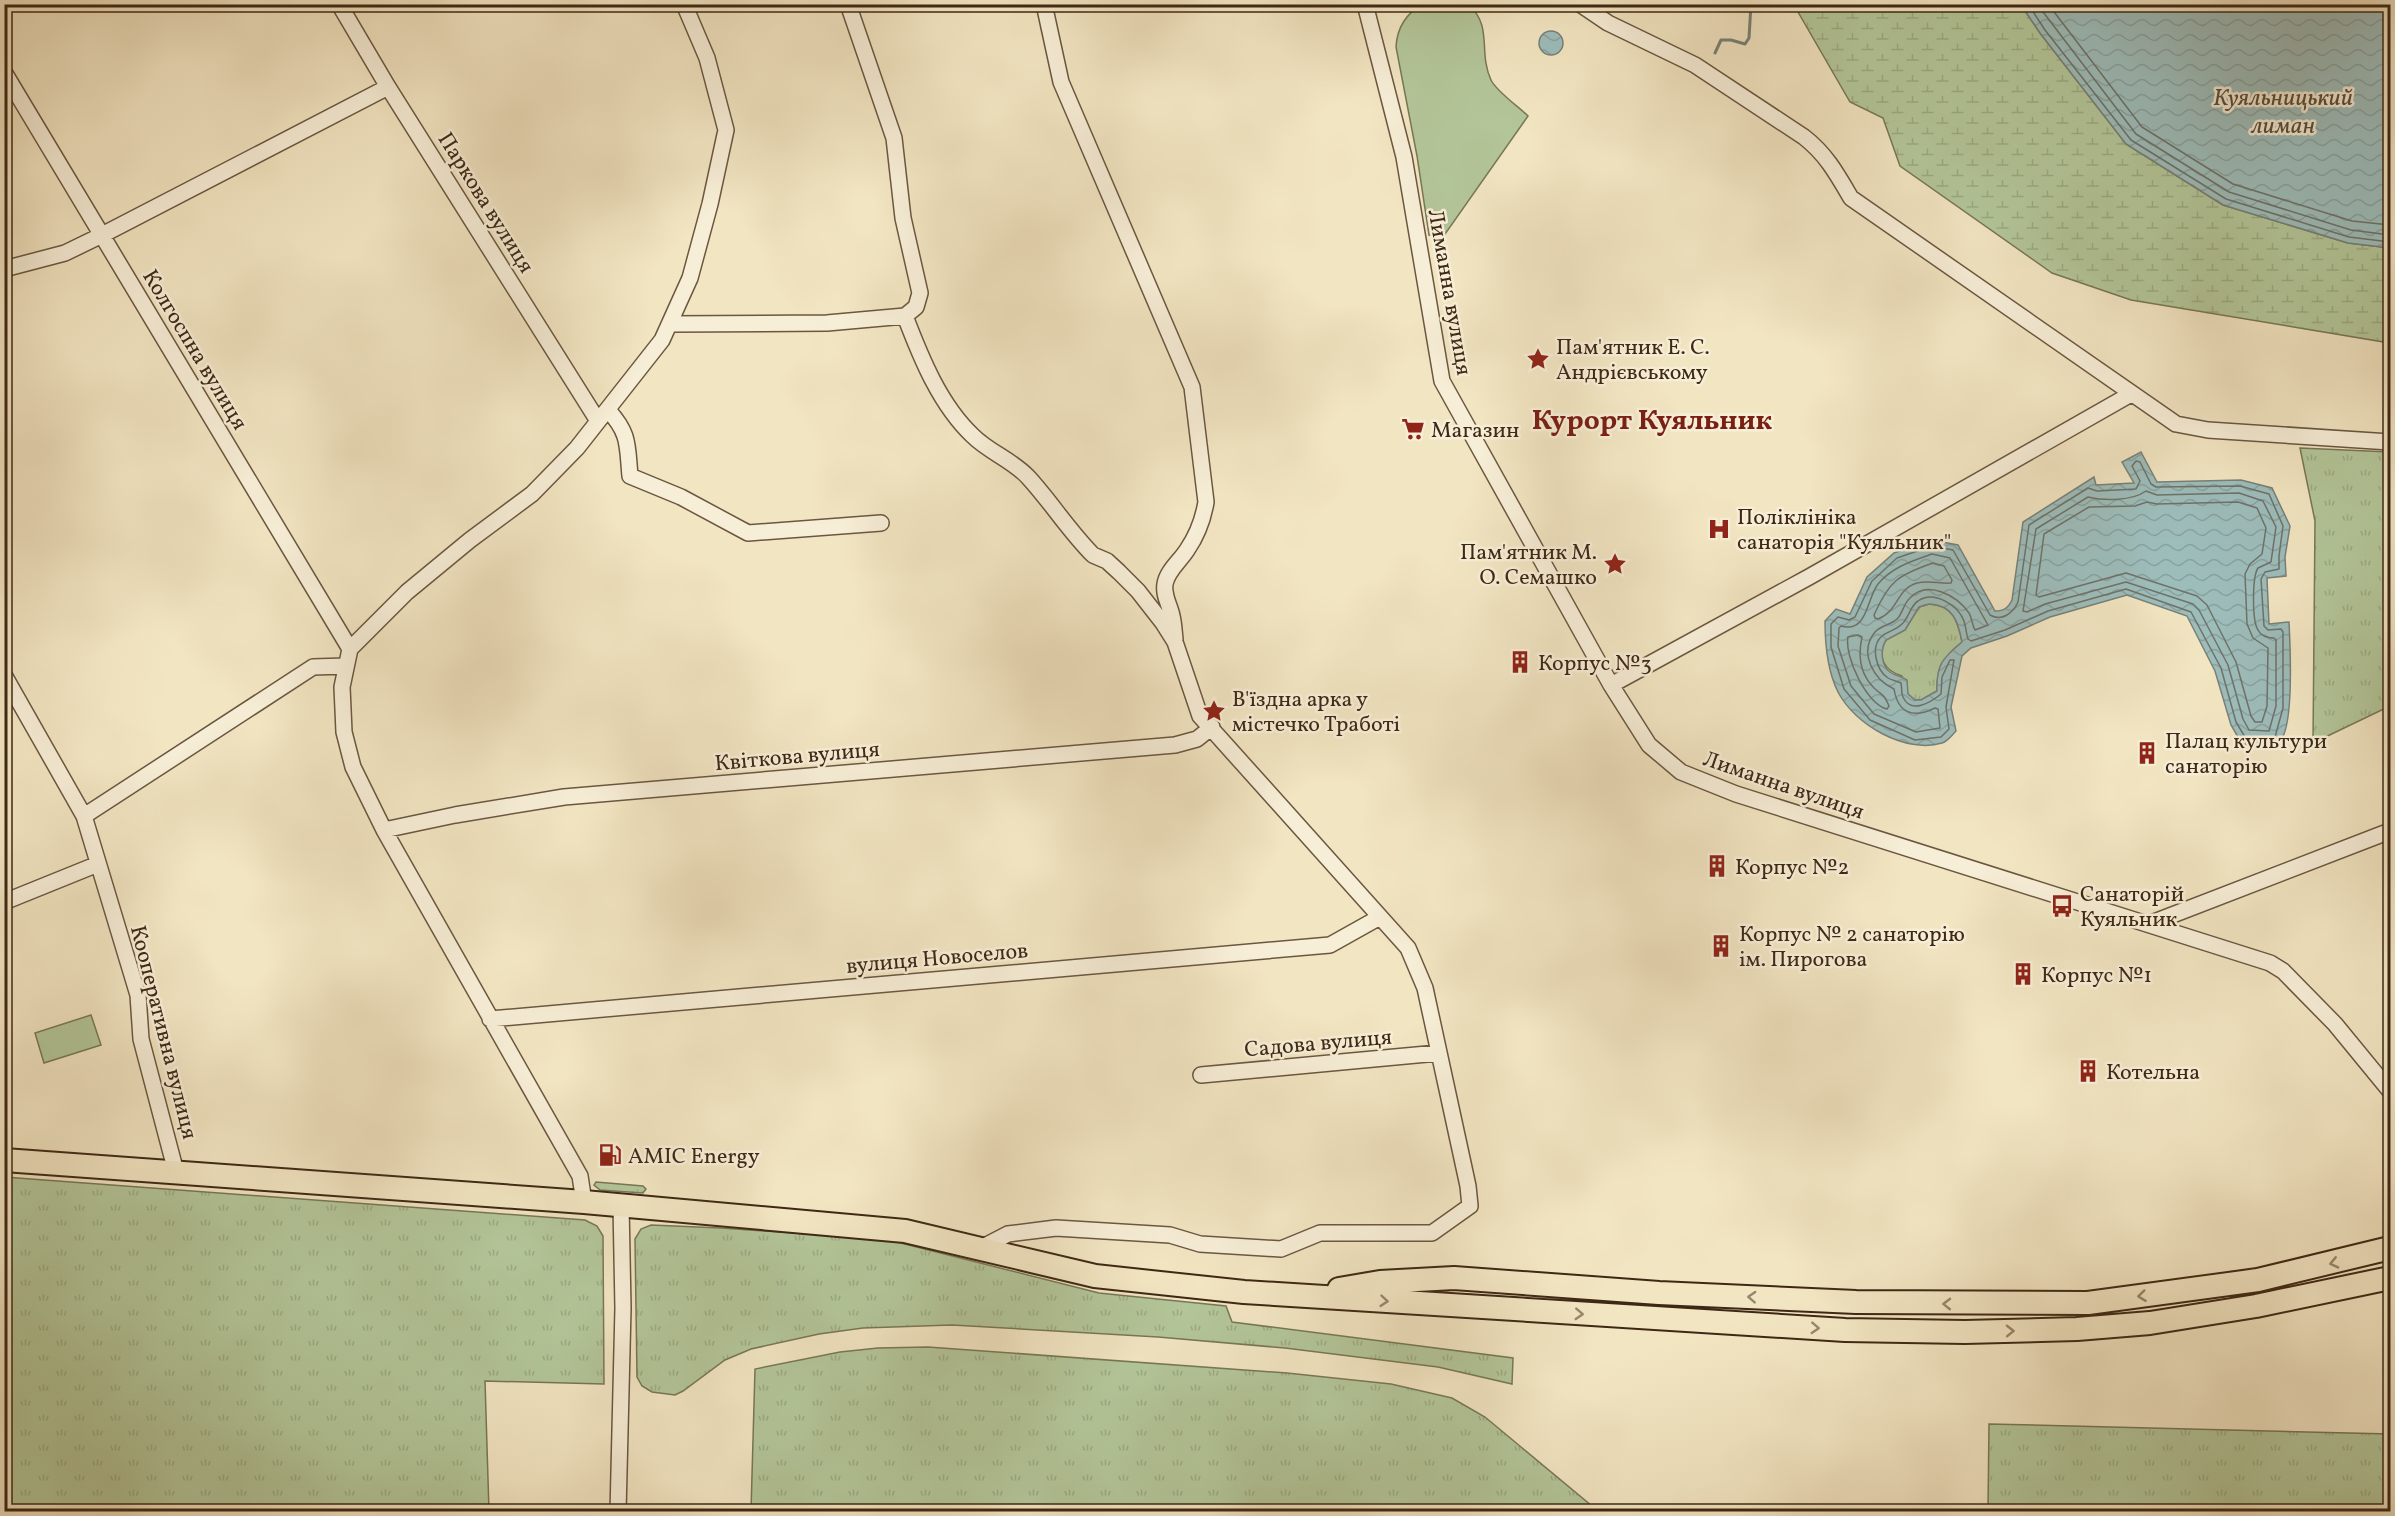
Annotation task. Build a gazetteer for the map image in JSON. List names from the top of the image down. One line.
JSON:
{"streets":{"street":["Паркова вулиця","Лиманна вулиця","Колгоспна вулиця","Квіткова вулиця","вулиця Новоселов","Кооперативна вулиця","Садова вулиця"]},"districts":["Курорт Куяльник"],"water":["Куяльницький лиман"],"places":{"place":["Пам'ятник Е. С. Андрієвському","Пам'ятник М. О. Семашко","В'їздна арка у містечко Тработі"],"supermarket":["Магазин"],"hospital":["Поліклініка санаторія \"Куяльник\""],"building":["Корпус №3","Палац культури санаторію","Корпус №2","Корпус № 2 санаторію ім. Пирогова","Корпус №1","Котельна"],"bus stop":["Санаторій Куяльник"],"fuel station":["AMIC Energy"]}}
